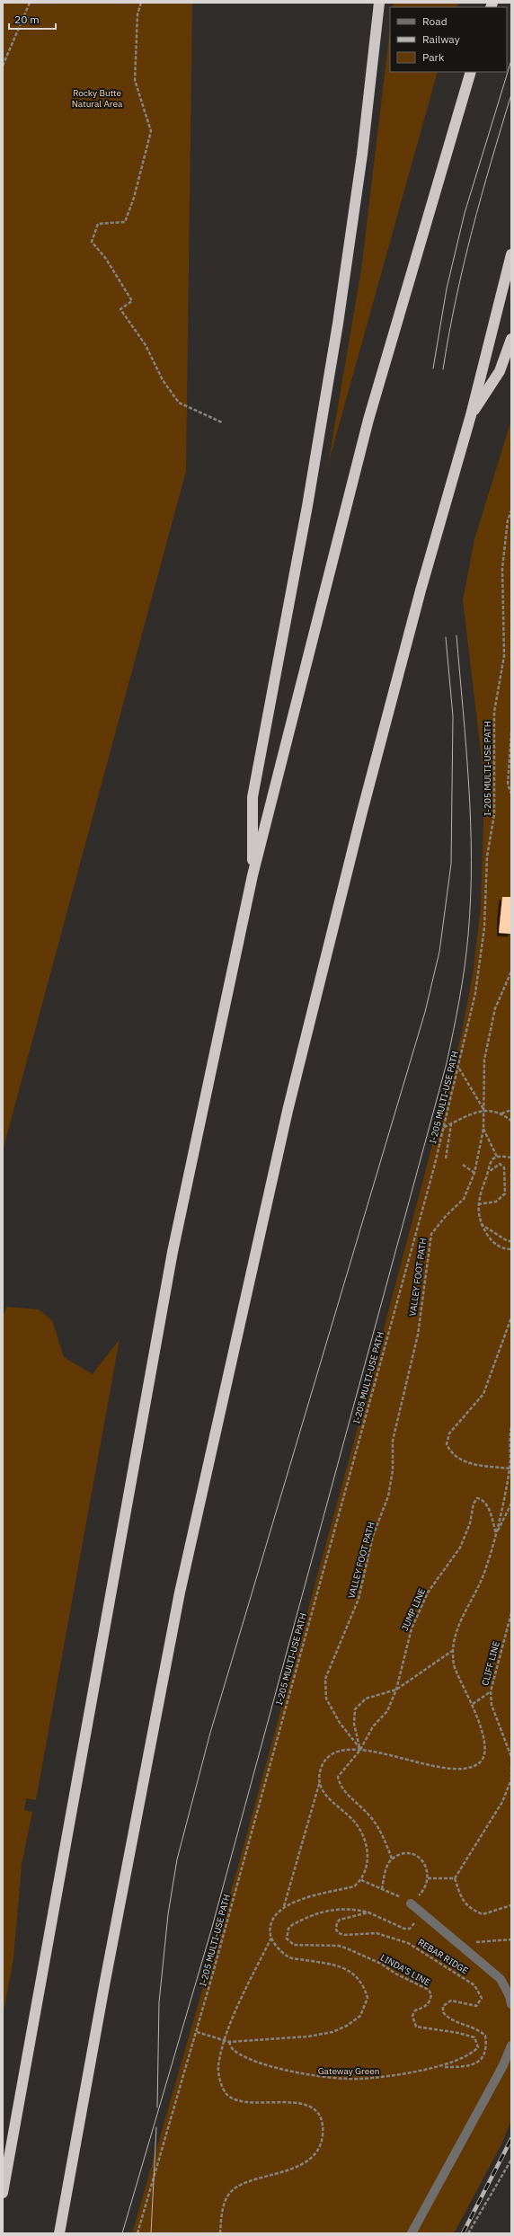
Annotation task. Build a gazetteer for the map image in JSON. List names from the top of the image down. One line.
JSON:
{"streets":{"path":["I-205 MULTI-USE PATH","VALLEY FOOT PATH","JUMP LINE","CLIFF LINE","REBAR RIDGE","LINDA'S LINE"]},"crossings":[["VALLEY FOOT PATH","JUMP LINE"],["REBAR RIDGE","LINDA'S LINE"]],"parks":["Rocky Butte Natural Area","Gateway Green"],"legend":["Road","Railway","Park"],"scale_bar":"20 m"}
